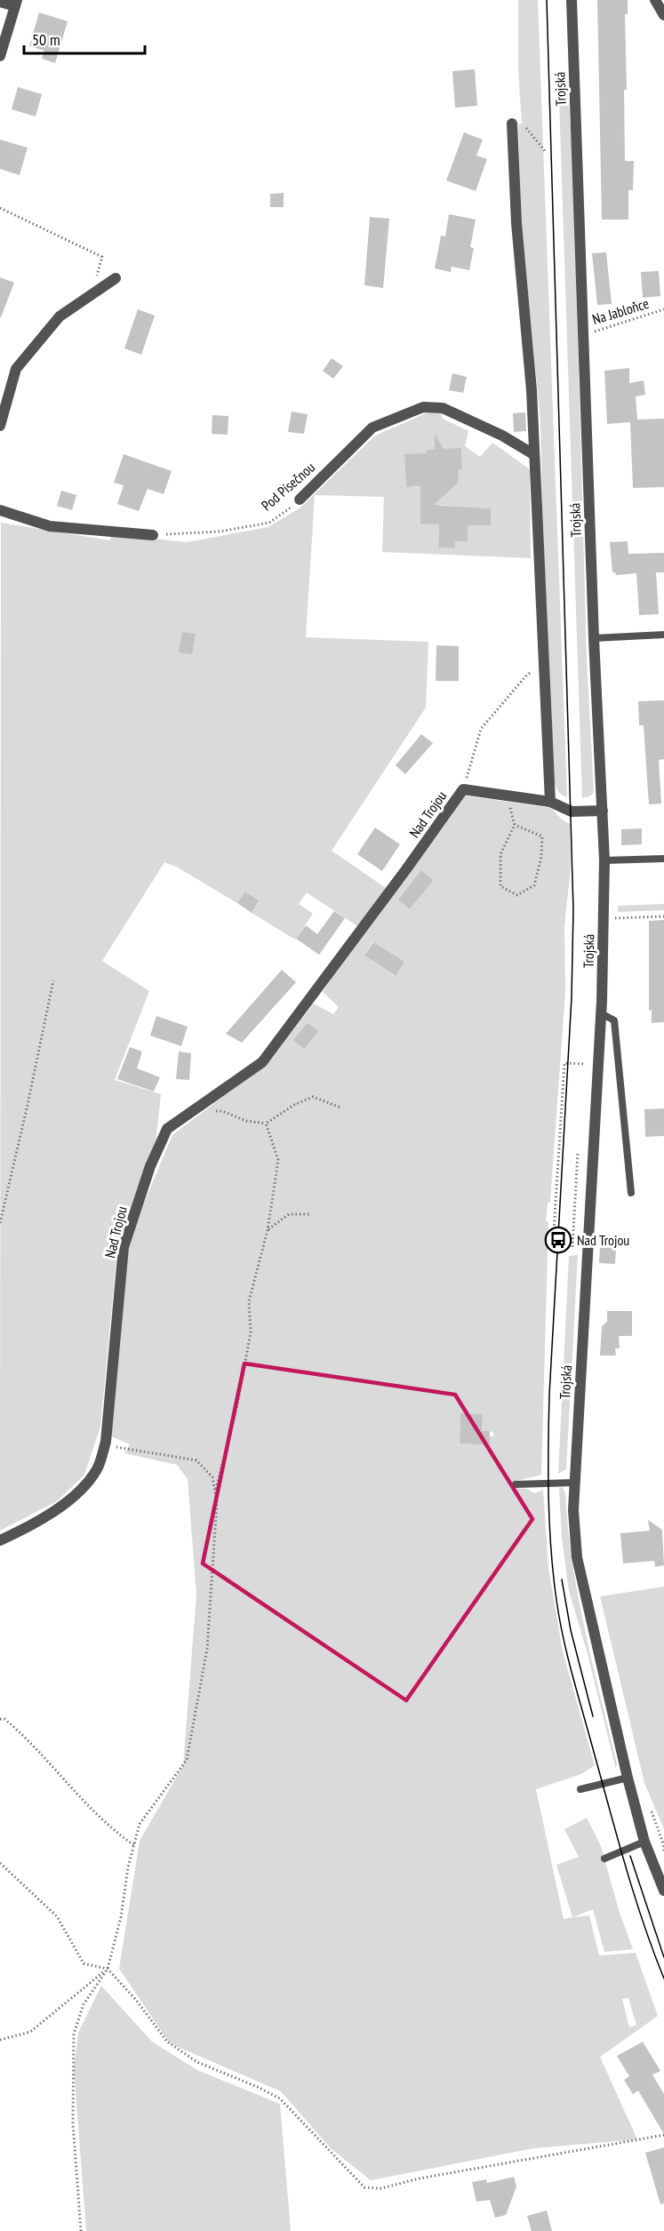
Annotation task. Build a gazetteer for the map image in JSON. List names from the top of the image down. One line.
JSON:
{"streets":{"street":["Trojská","Pod Písečnou","Nad Trojou"],"path":["Na Jabloňce"]},"crossings":[["Trojská","Na Jabloňce"],["Trojská","Nad Trojou"]],"places":{"bus stop":["Nad Trojou"]},"scale_bar":"50 m"}
